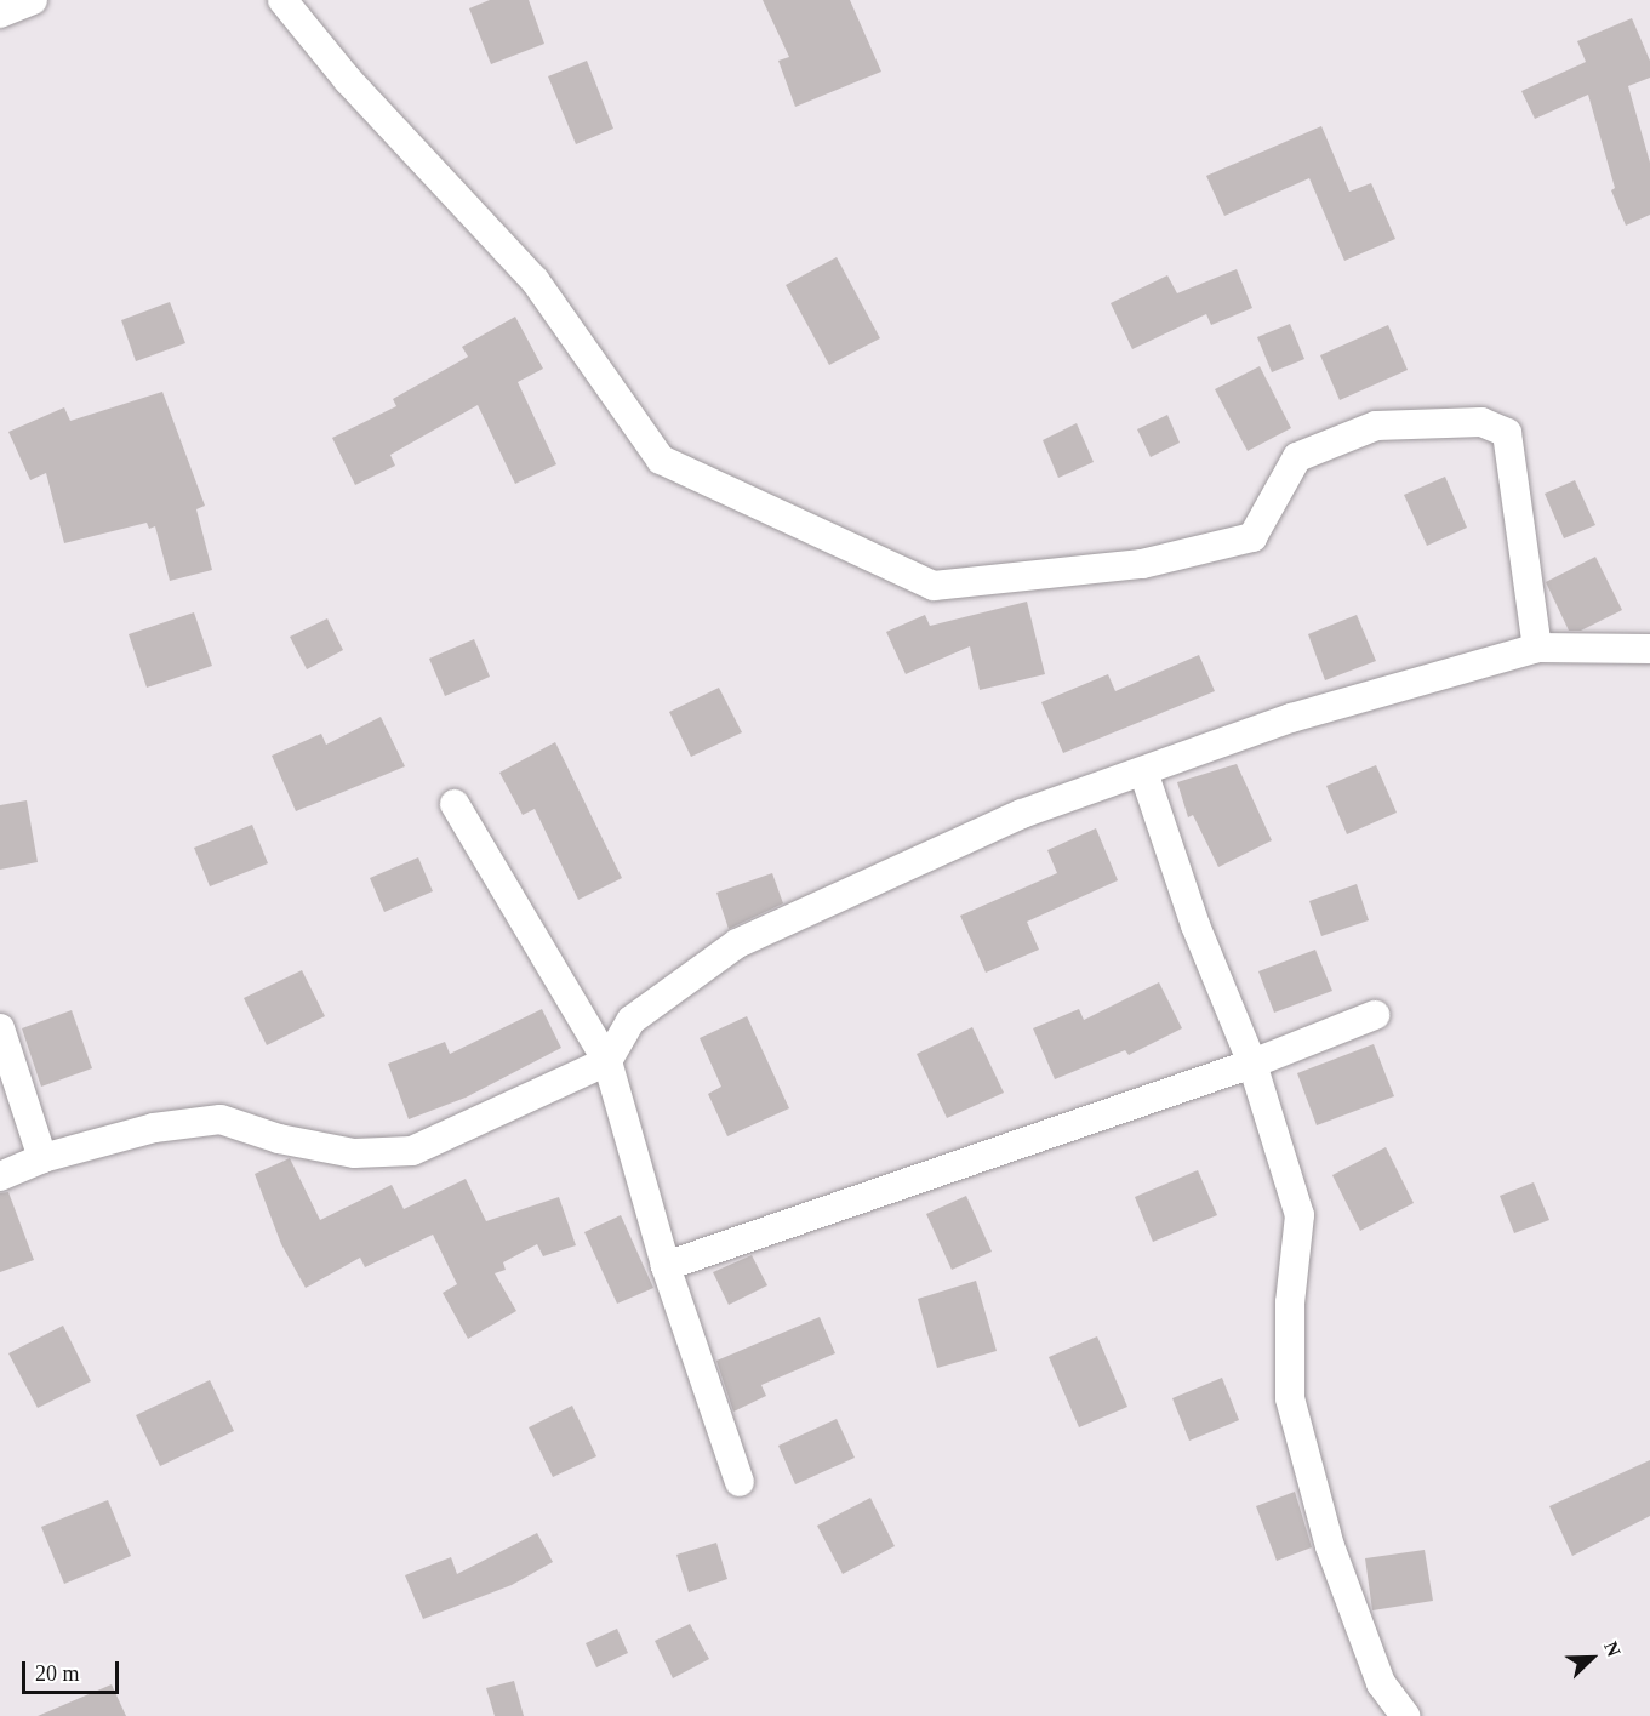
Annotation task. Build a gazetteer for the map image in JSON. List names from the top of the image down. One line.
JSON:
{"scale_bar":"20 m","north":"top right"}
